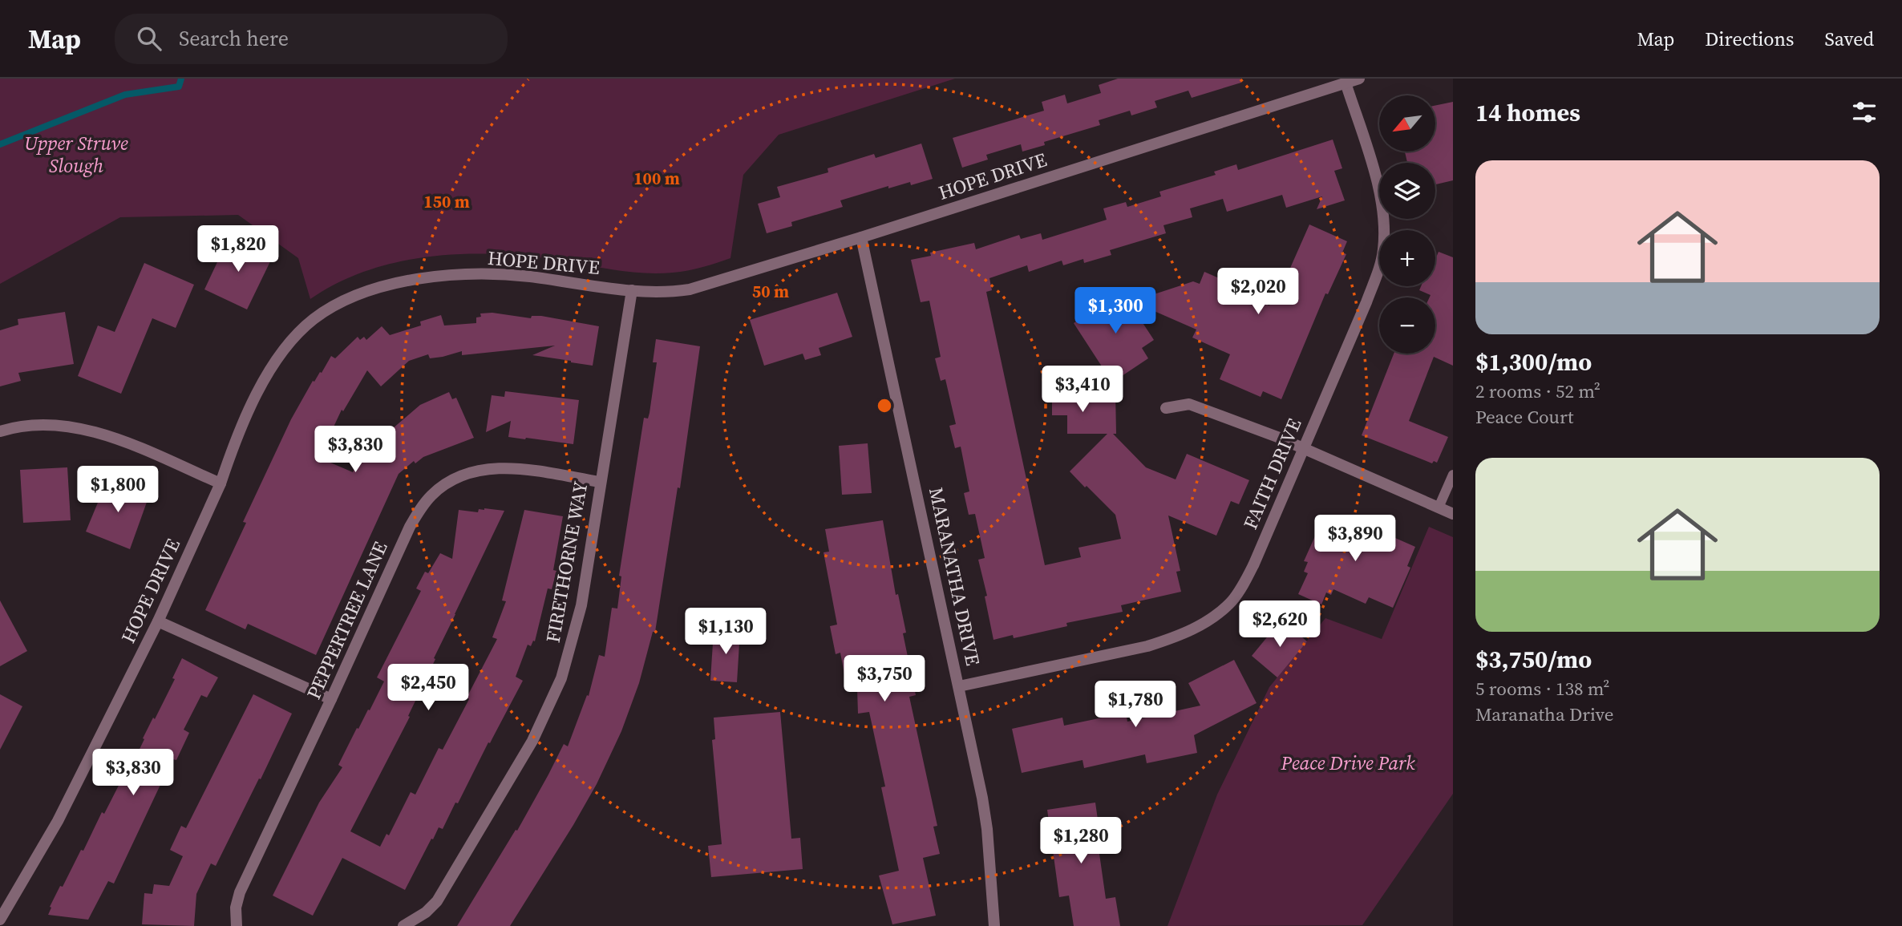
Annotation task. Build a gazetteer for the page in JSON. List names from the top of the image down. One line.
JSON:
{"streets":{"street":["HOPE DRIVE","FAITH DRIVE","FIRETHORNE WAY","MARANATHA DRIVE","PEPPERTREE LANE"]},"crossings":[["HOPE DRIVE","FAITH DRIVE"],["HOPE DRIVE","FIRETHORNE WAY"],["HOPE DRIVE","MARANATHA DRIVE"],["FAITH DRIVE","MARANATHA DRIVE"],["FIRETHORNE WAY","PEPPERTREE LANE"]],"parks":["Upper Struve Slough","Peace Drive Park"],"north":"bottom left","page":{"header":"Map","search":"Search here","nav":["Map","Directions","Saved"],"heading":"14 homes","map_buttons":["+","−"],"list":[{"name":"$1,300/mo","note":"2 rooms · 52 m² · Peace Court"},{"name":"$3,750/mo","note":"5 rooms · 138 m² · Maranatha Drive"}],"price":["$1,820","$2,020","$1,300","$3,410","$3,830","$1,800","$3,890","$2,620","$1,130","$3,750","$2,450","$1,780","$3,830","$1,280"]},"rings":["100 m","150 m","50 m"]}
